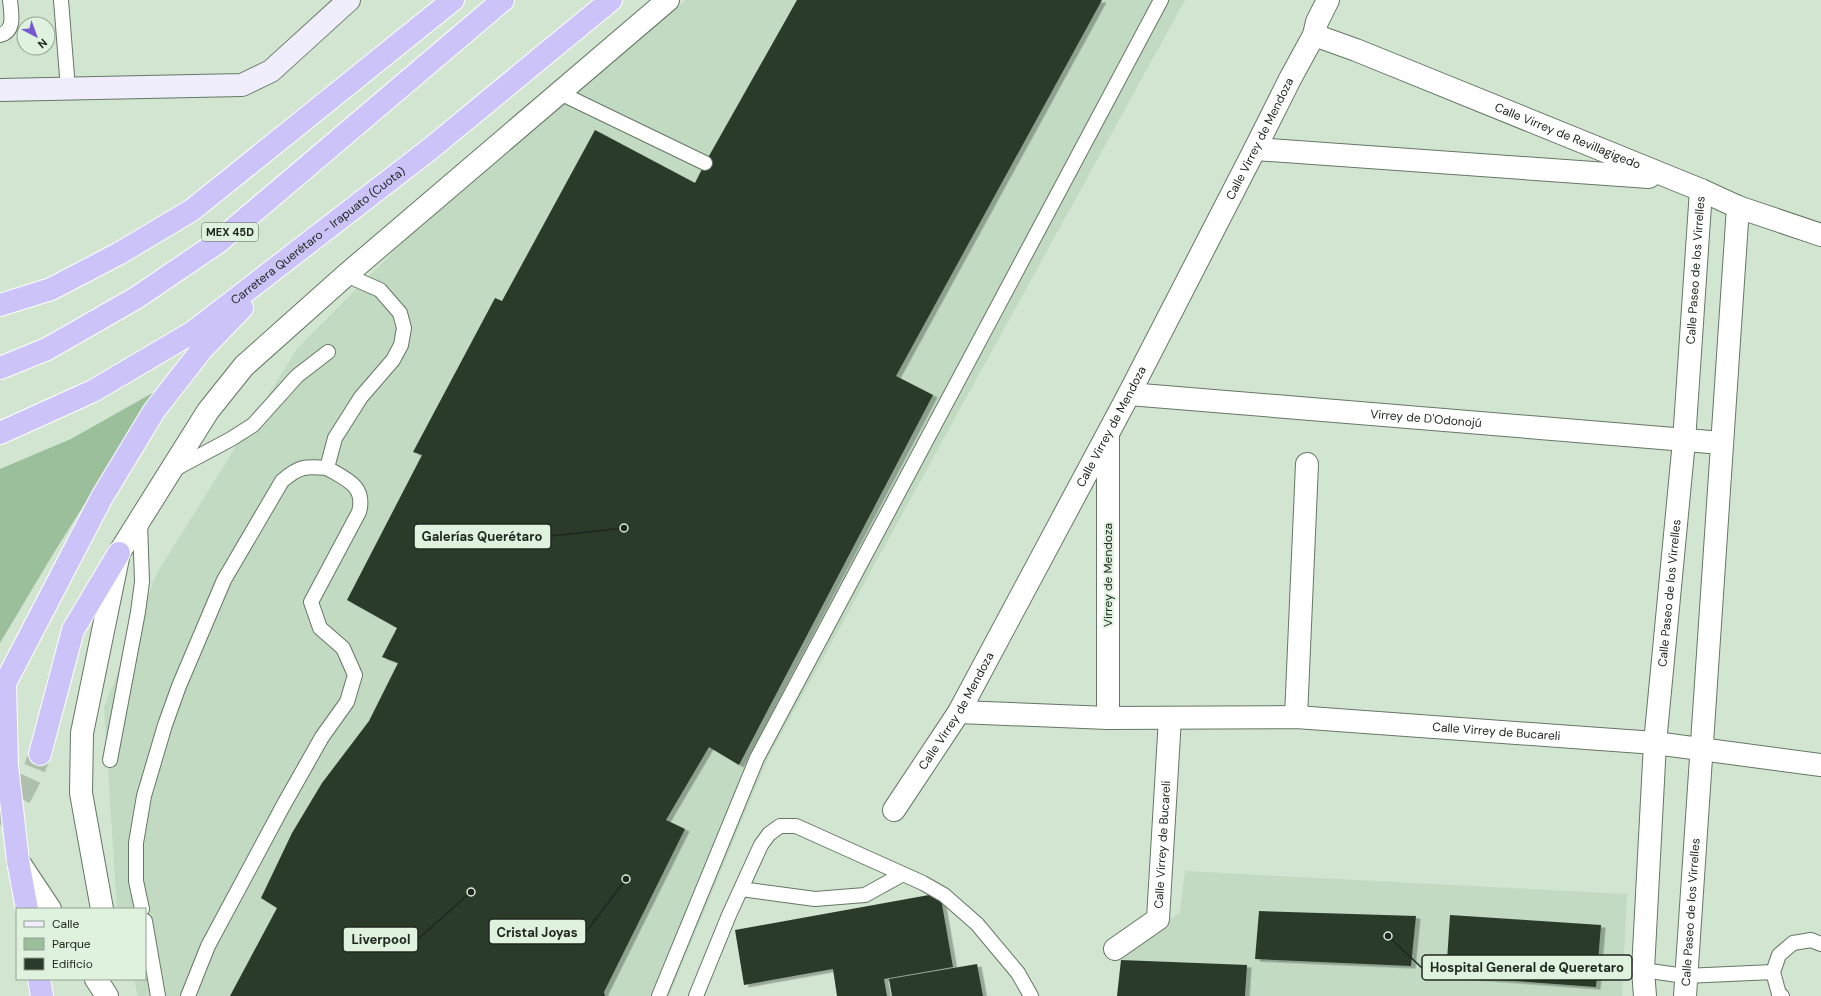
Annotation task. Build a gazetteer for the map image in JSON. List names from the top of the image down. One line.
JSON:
{"streets":{"highway":["MEX 45D","Carretera Querétaro - Irapuato (Cuota)"],"street":["Calle Virrey de Revillagigedo","Calle Virrey de Mendoza","Calle Paseo de los Virrelles","Virrey de D'Odonojú","Virrey de Mendoza","Calle Virrey de Bucareli"]},"crossings":[["Calle Virrey de Revillagigedo","Calle Virrey de Mendoza"],["Calle Virrey de Revillagigedo","Calle Paseo de los Virrelles"],["Calle Virrey de Mendoza","Virrey de D'Odonojú"],["Calle Virrey de Mendoza","Virrey de Mendoza"],["Calle Virrey de Mendoza","Calle Virrey de Bucareli"],["Calle Paseo de los Virrelles","Virrey de D'Odonojú"],["Calle Paseo de los Virrelles","Calle Virrey de Bucareli"],["Virrey de Mendoza","Calle Virrey de Bucareli"]],"places":["Galerías Querétaro","Cristal Joyas","Liverpool","Hospital General de Queretaro"],"legend":["Calle","Parque","Edificio"],"north":"bottom right"}
